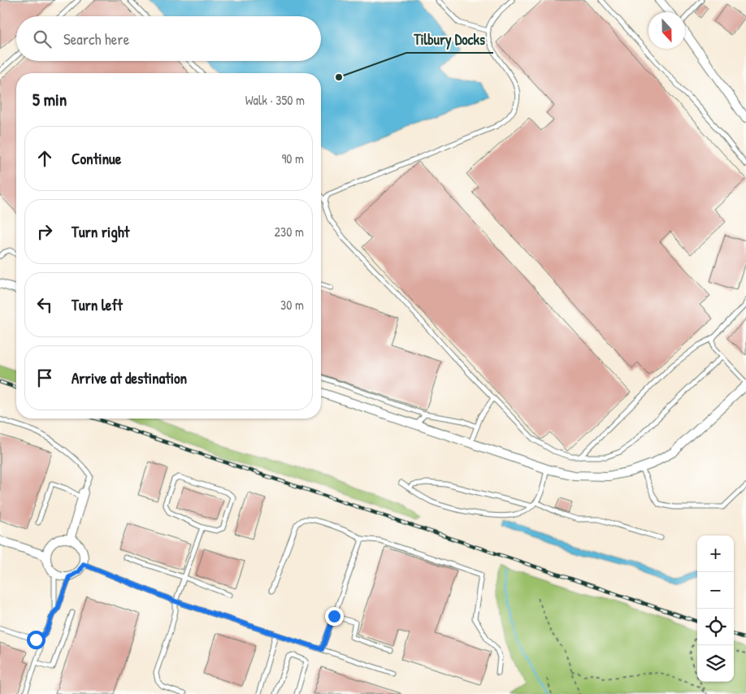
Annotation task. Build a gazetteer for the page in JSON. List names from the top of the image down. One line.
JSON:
{"places":["Tilbury Docks"],"north":"bottom","page":{"search":"Search here","heading":["5 min","Walk · 350 m"],"list":[["Continue","90 m"],["Turn right","230 m"],["Turn left","30 m"],"Arrive at destination"],"map_buttons":["+","−"]}}
